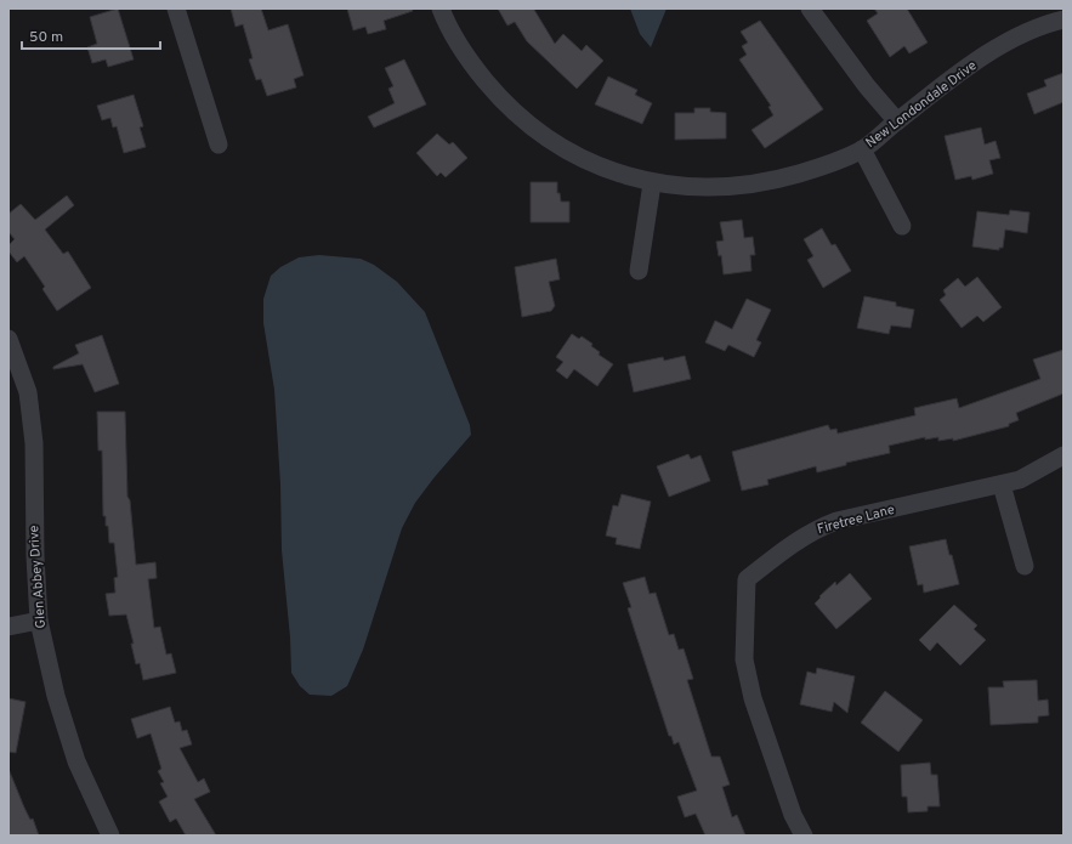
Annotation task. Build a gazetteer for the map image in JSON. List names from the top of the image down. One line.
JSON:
{"streets":{"street":["New Londondale Drive","Firetree Lane","Glen Abbey Drive"]},"scale_bar":"50 m"}
